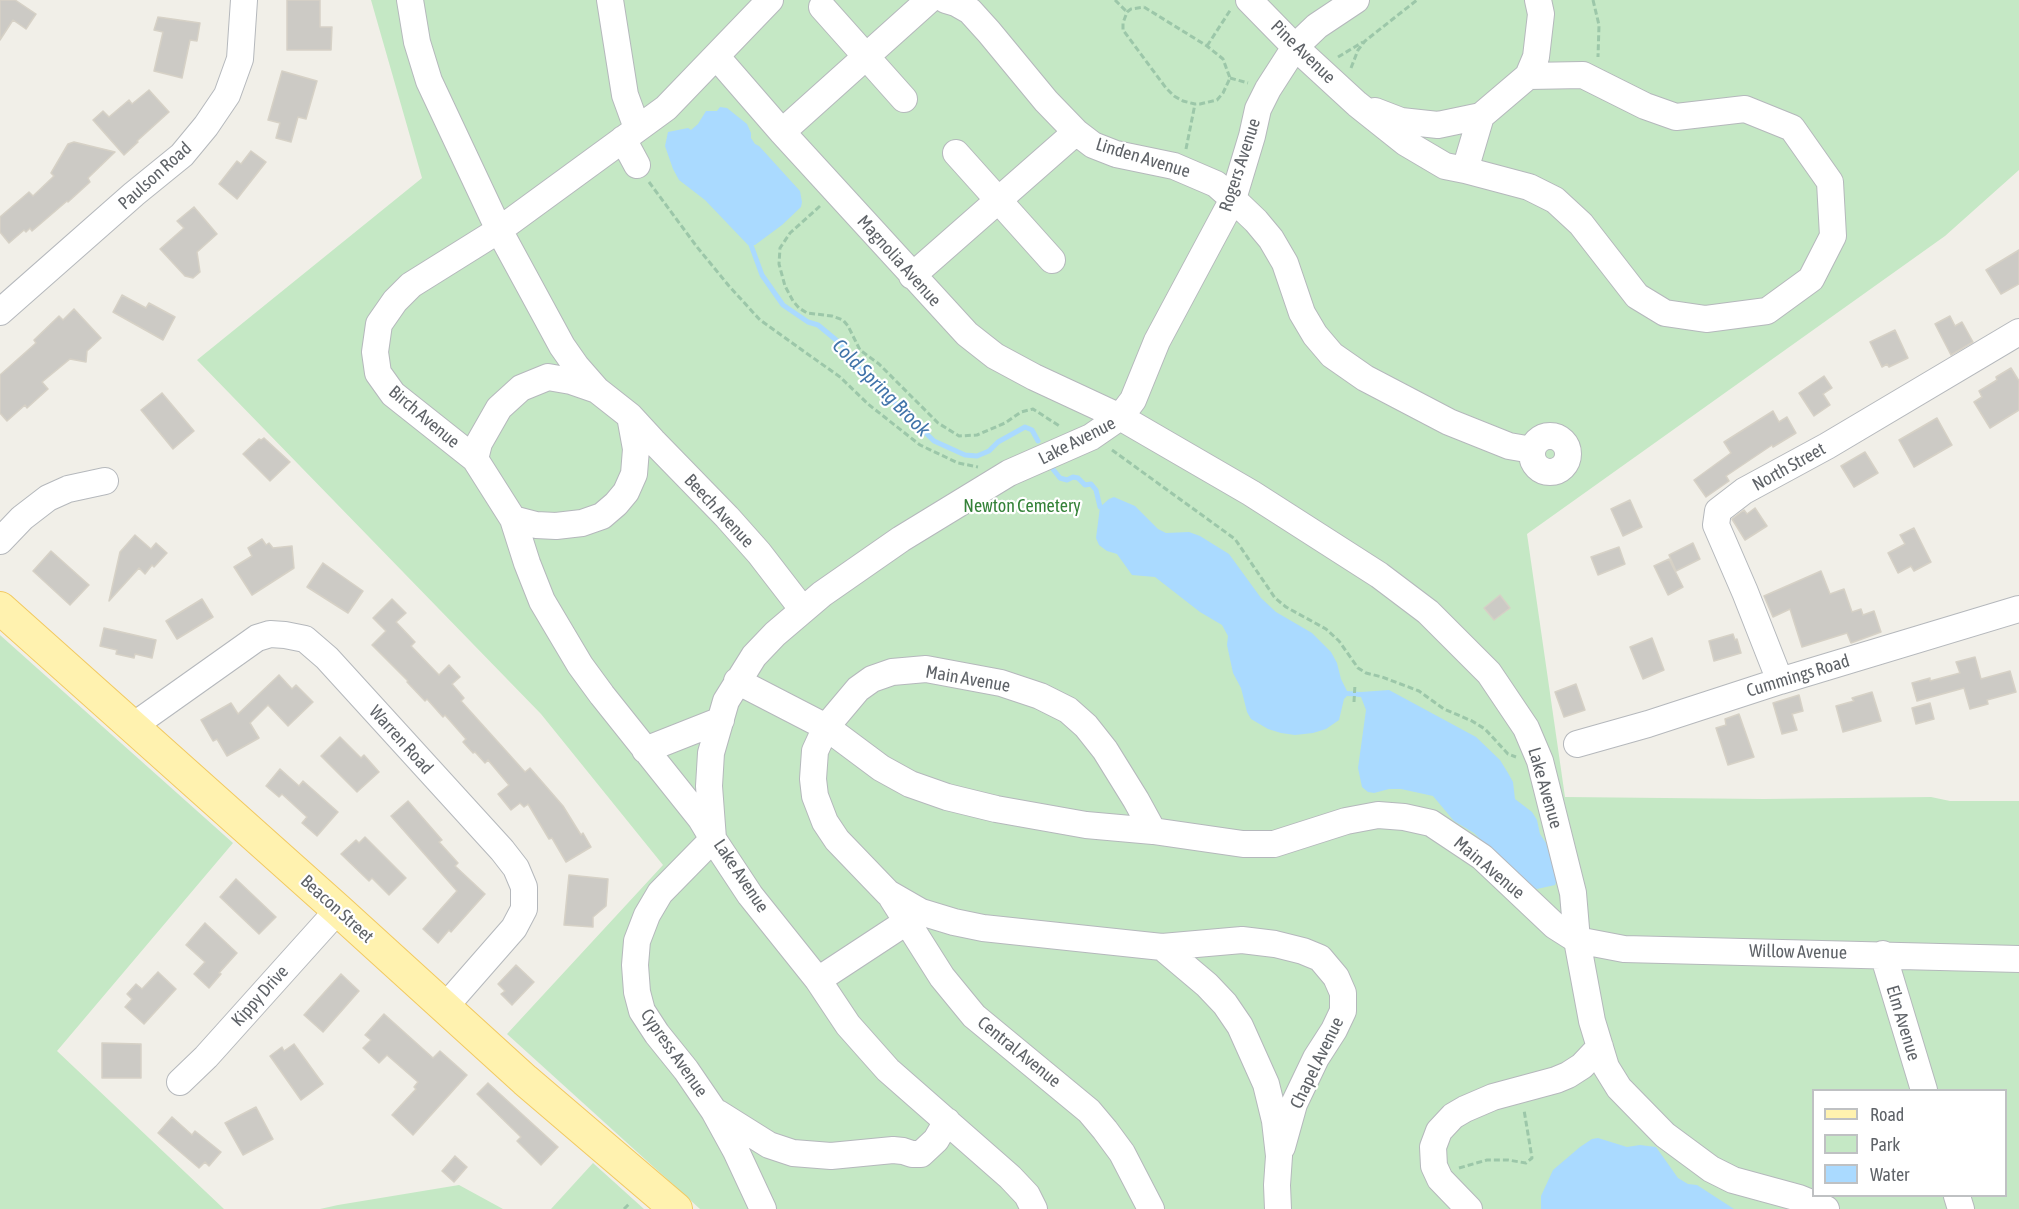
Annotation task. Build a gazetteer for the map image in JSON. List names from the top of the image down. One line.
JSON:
{"streets":{"main road":["Beacon Street"],"street":["Pine Avenue","Linden Avenue","Rogers Avenue","Paulson Road","Magnolia Avenue","Birch Avenue","Lake Avenue","North Street","Beech Avenue","Cummings Road","Main Avenue","Warren Road","Willow Avenue","Kippy Drive","Elm Avenue","Central Avenue","Cypress Avenue","Chapel Avenue"]},"crossings":[["Pine Avenue","Rogers Avenue"],["Linden Avenue","Rogers Avenue"],["Rogers Avenue","Magnolia Avenue"],["Rogers Avenue","Lake Avenue"],["Magnolia Avenue","Birch Avenue"],["Magnolia Avenue","Lake Avenue"],["Birch Avenue","Lake Avenue"],["Birch Avenue","Beech Avenue"],["Birch Avenue","Cypress Avenue"],["Lake Avenue","Beech Avenue"],["Lake Avenue","Main Avenue"],["Lake Avenue","Willow Avenue"],["Lake Avenue","Cypress Avenue"],["North Street","Cummings Road"],["Main Avenue","Willow Avenue"],["Main Avenue","Central Avenue"],["Main Avenue","Chapel Avenue"],["Warren Road","Beacon Street"],["Beacon Street","Kippy Drive"],["Willow Avenue","Elm Avenue"]],"water":["Cold Spring Brook"],"parks":["Newton Cemetery"],"legend":["Road","Park","Water"]}
